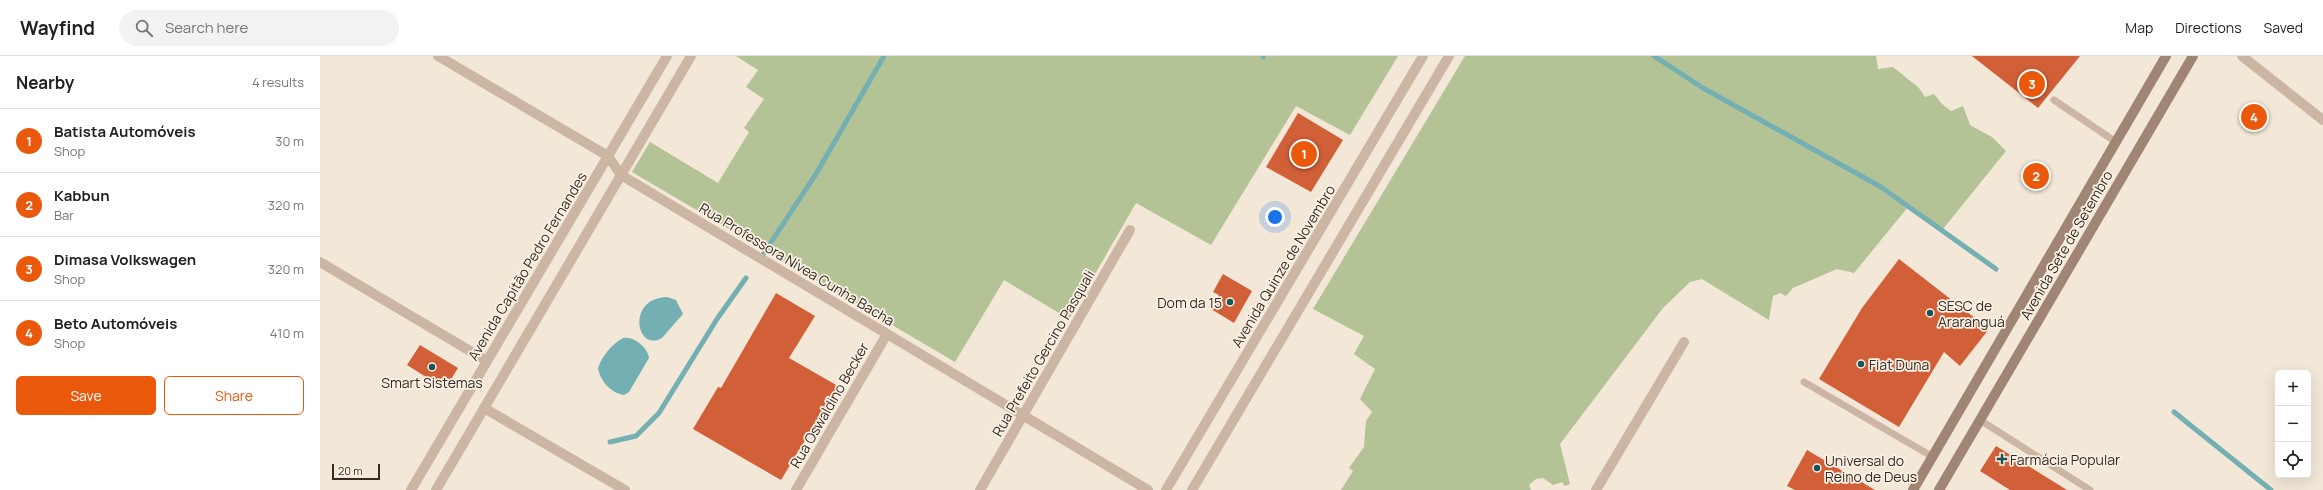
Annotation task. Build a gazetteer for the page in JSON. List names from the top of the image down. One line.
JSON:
{"streets":{"main road":["Avenida Sete de Setembro"],"street":["Rua Professora Nívea Cunha Bacha","Avenida Capitão Pedro Fernandes","Avenida Quinze de Novembro","Rua Prefeito Gercino Pasquali","Rua Oswaldino Becker"]},"crossings":[["Rua Professora Nívea Cunha Bacha","Avenida Capitão Pedro Fernandes"],["Rua Professora Nívea Cunha Bacha","Rua Prefeito Gercino Pasquali"],["Rua Professora Nívea Cunha Bacha","Rua Oswaldino Becker"]],"places":{"other":["Dom da 15","SESC de Araranguá","Fiat Duna","Smart Sistemas","Universal do Reino de Deus"],"health":["Farmácia Popular"]},"scale_bar":"20 m","page":{"header":"Wayfind","search":"Search here","nav":["Map","Directions","Saved"],"heading":["Nearby","4 results"],"pins":["3","4","1","2"],"list":[{"mark":"1","name":"Batista Automóveis","note":"Shop","value":"30 m"},{"mark":"2","name":"Kabbun","note":"Bar","value":"320 m"},{"mark":"3","name":"Dimasa Volkswagen","note":"Shop","value":"320 m"},{"mark":"4","name":"Beto Automóveis","note":"Shop","value":"410 m"}],"buttons":["Save","Share"],"map_buttons":["+","−"],"scale":"20 m"}}
